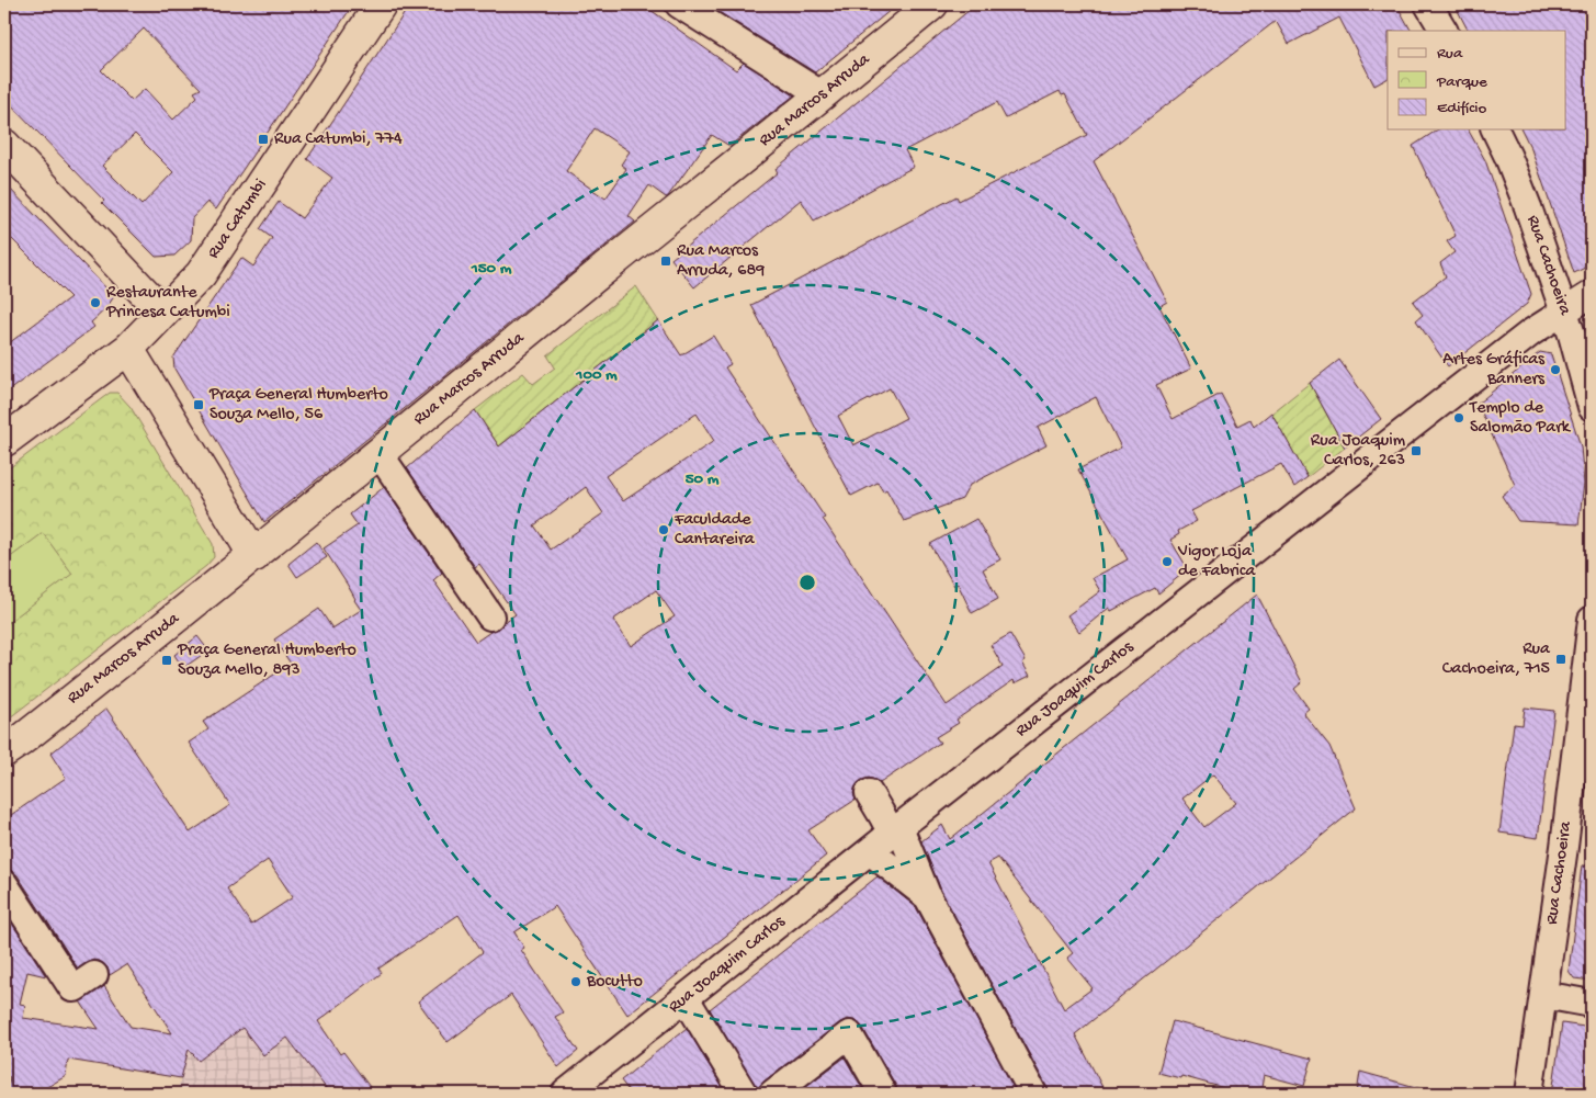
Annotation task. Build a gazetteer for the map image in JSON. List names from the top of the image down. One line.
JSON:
{"streets":{"main road":["Rua Marcos Arruda","Rua Catumbi"],"street":["Rua Cachoeira","Rua Joaquim Carlos"]},"crossings":[["Rua Cachoeira","Rua Joaquim Carlos"]],"places":{"transit":["Rua Catumbi, 774","Rua Marcos Arruda, 689","Praça General Humberto Souza Mello, 56","Rua Joaquim Carlos, 263","Rua Cachoeira, 715","Praça General Humberto Souza Mello, 893"],"other":["Restaurante Princesa Catumbi","Artes Gráficas Banners","Templo de Salomão Park","Faculdade Cantareira","Vigor Loja de Fabrica","Bocutto"]},"legend":["Rua","Parque","Edifício"],"rings":["150 m","100 m","50 m"]}
